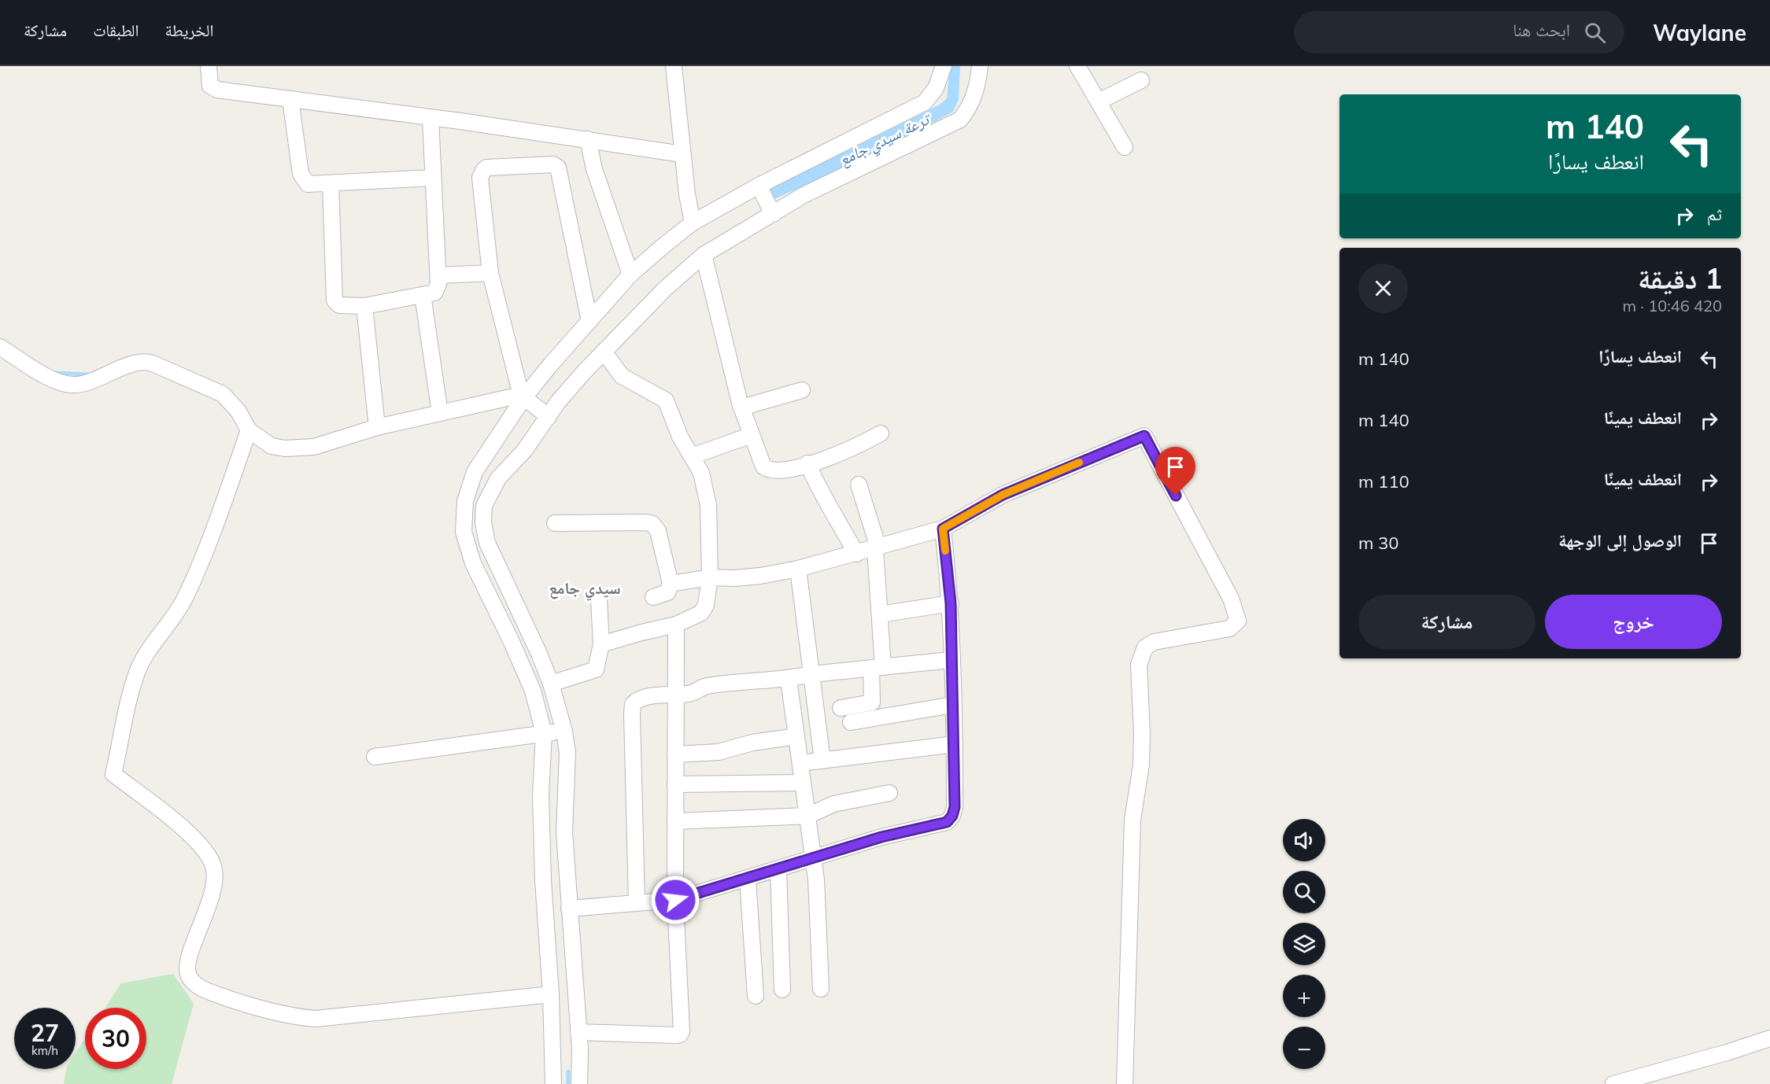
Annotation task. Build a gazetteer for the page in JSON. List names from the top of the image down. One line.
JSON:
{"districts":["سيدي جامع"],"water":["ترعة سيدي جامع"],"page":{"header":"Waylane","search":"ابحث هنا","nav":["الخريطة","الطبقات","مشاركة"],"turn":["140 m","انعطف يسارًا"],"then":"ثم","heading":["1 دقيقة","420 m · 10:46"],"list":[{"name":"انعطف يسارًا","value":"140 m"},{"name":"انعطف يمينًا","value":"140 m"},{"name":"انعطف يمينًا","value":"110 m"},{"name":"الوصول إلى الوجهة","value":"30 m"}],"buttons":["خروج","مشاركة"],"map_buttons":["+","−"],"speed":"27 km/h","limit":"30"}}
